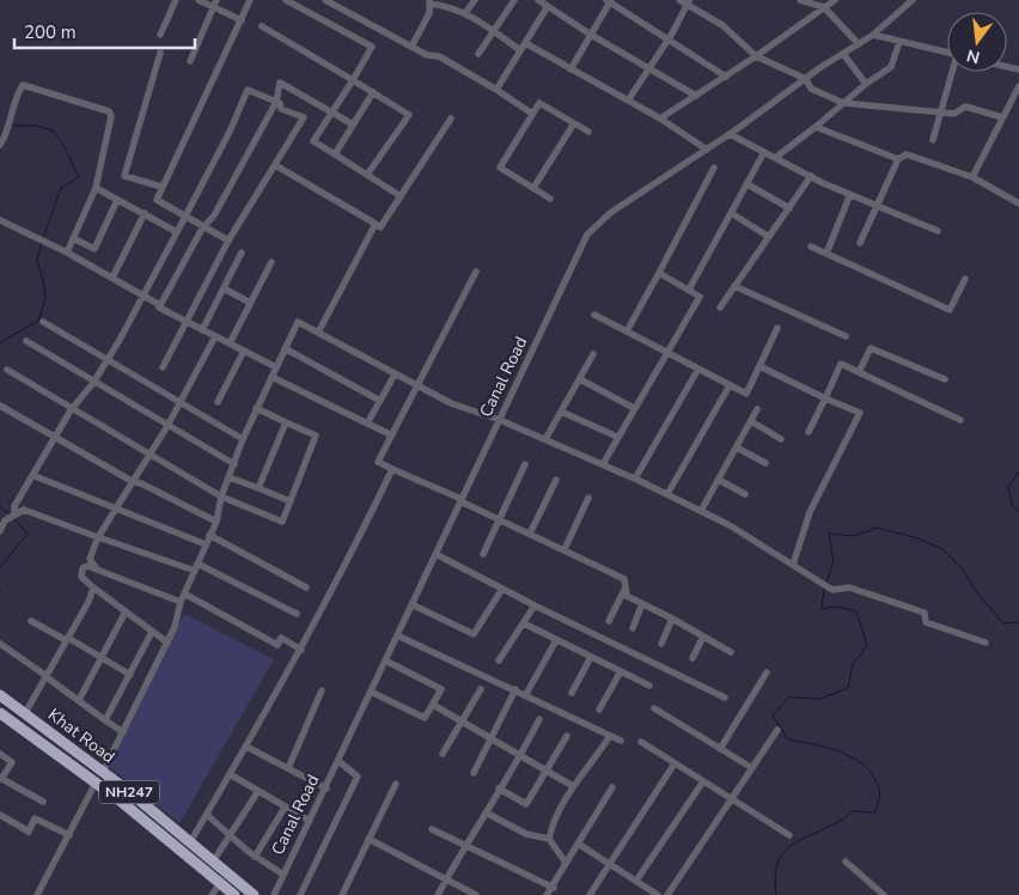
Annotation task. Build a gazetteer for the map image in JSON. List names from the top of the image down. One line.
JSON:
{"streets":{"highway":["Khat Road","NH247"],"street":["Canal Road"]},"crossings":[["Khat Road","NH247"]],"scale_bar":"200 m","north":"bottom"}
